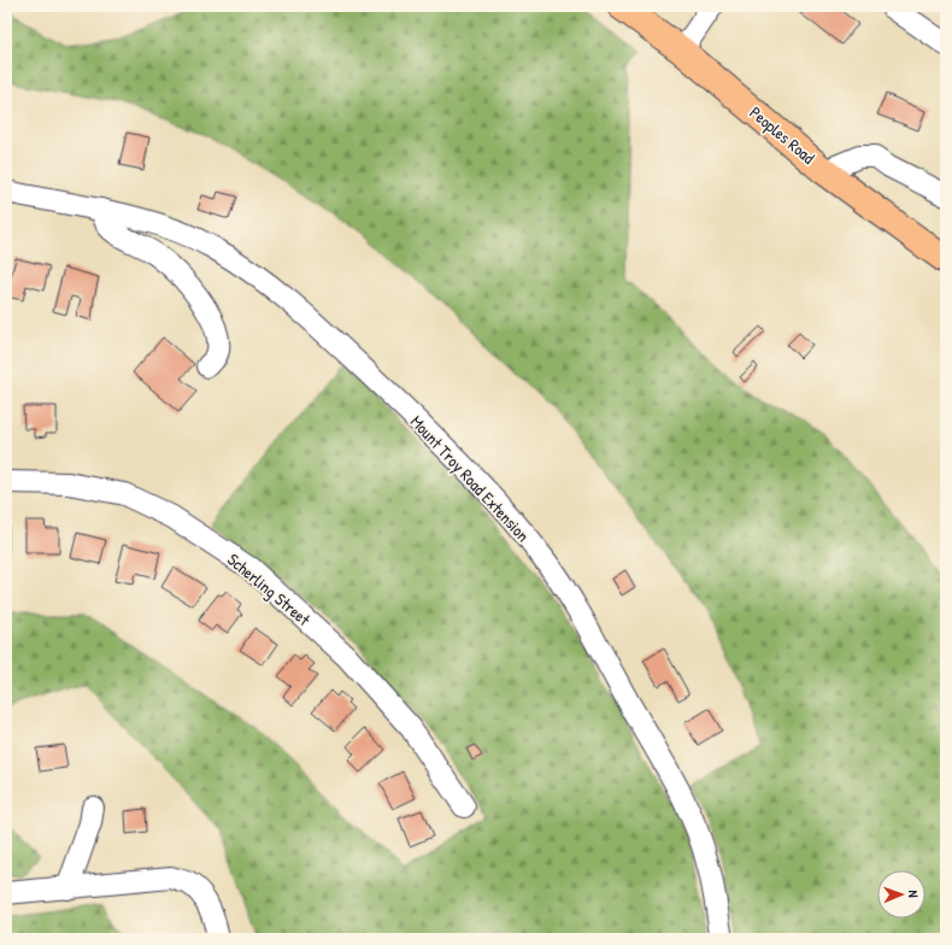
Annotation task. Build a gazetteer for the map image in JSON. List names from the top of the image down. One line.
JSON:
{"streets":{"main road":["Peoples Road"],"street":["Mount Troy Road Extension","Scherling Street"]},"north":"right"}
